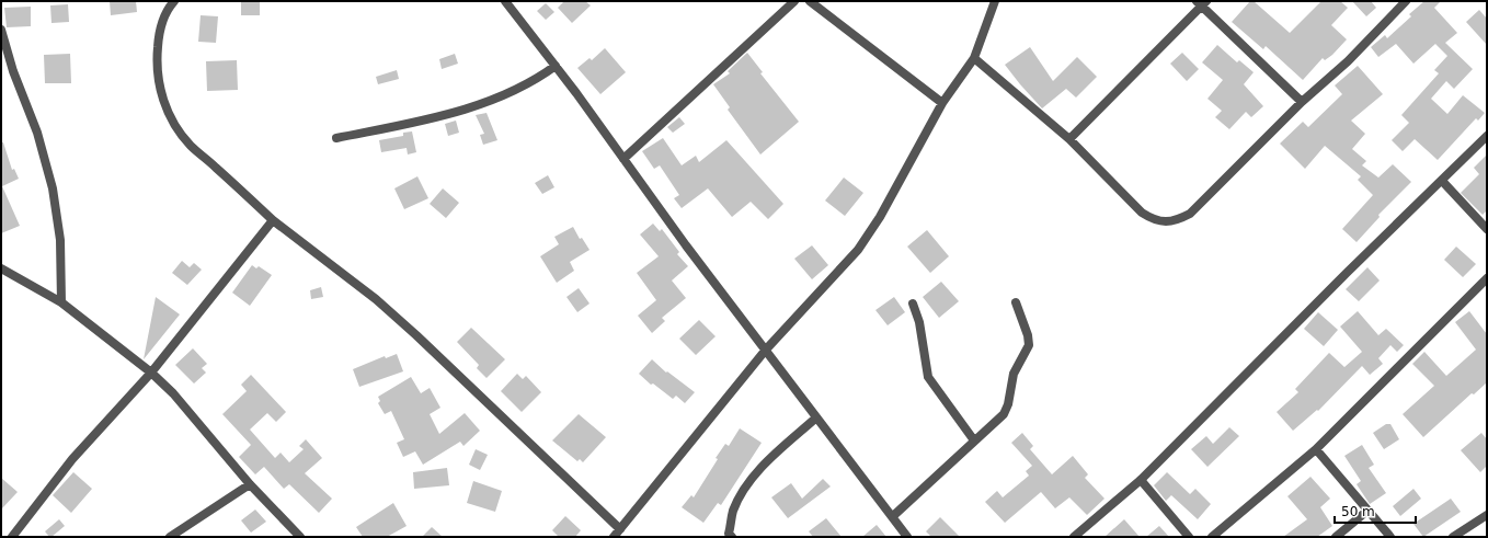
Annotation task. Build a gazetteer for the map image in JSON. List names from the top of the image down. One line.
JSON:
{"scale_bar":"50 m"}
